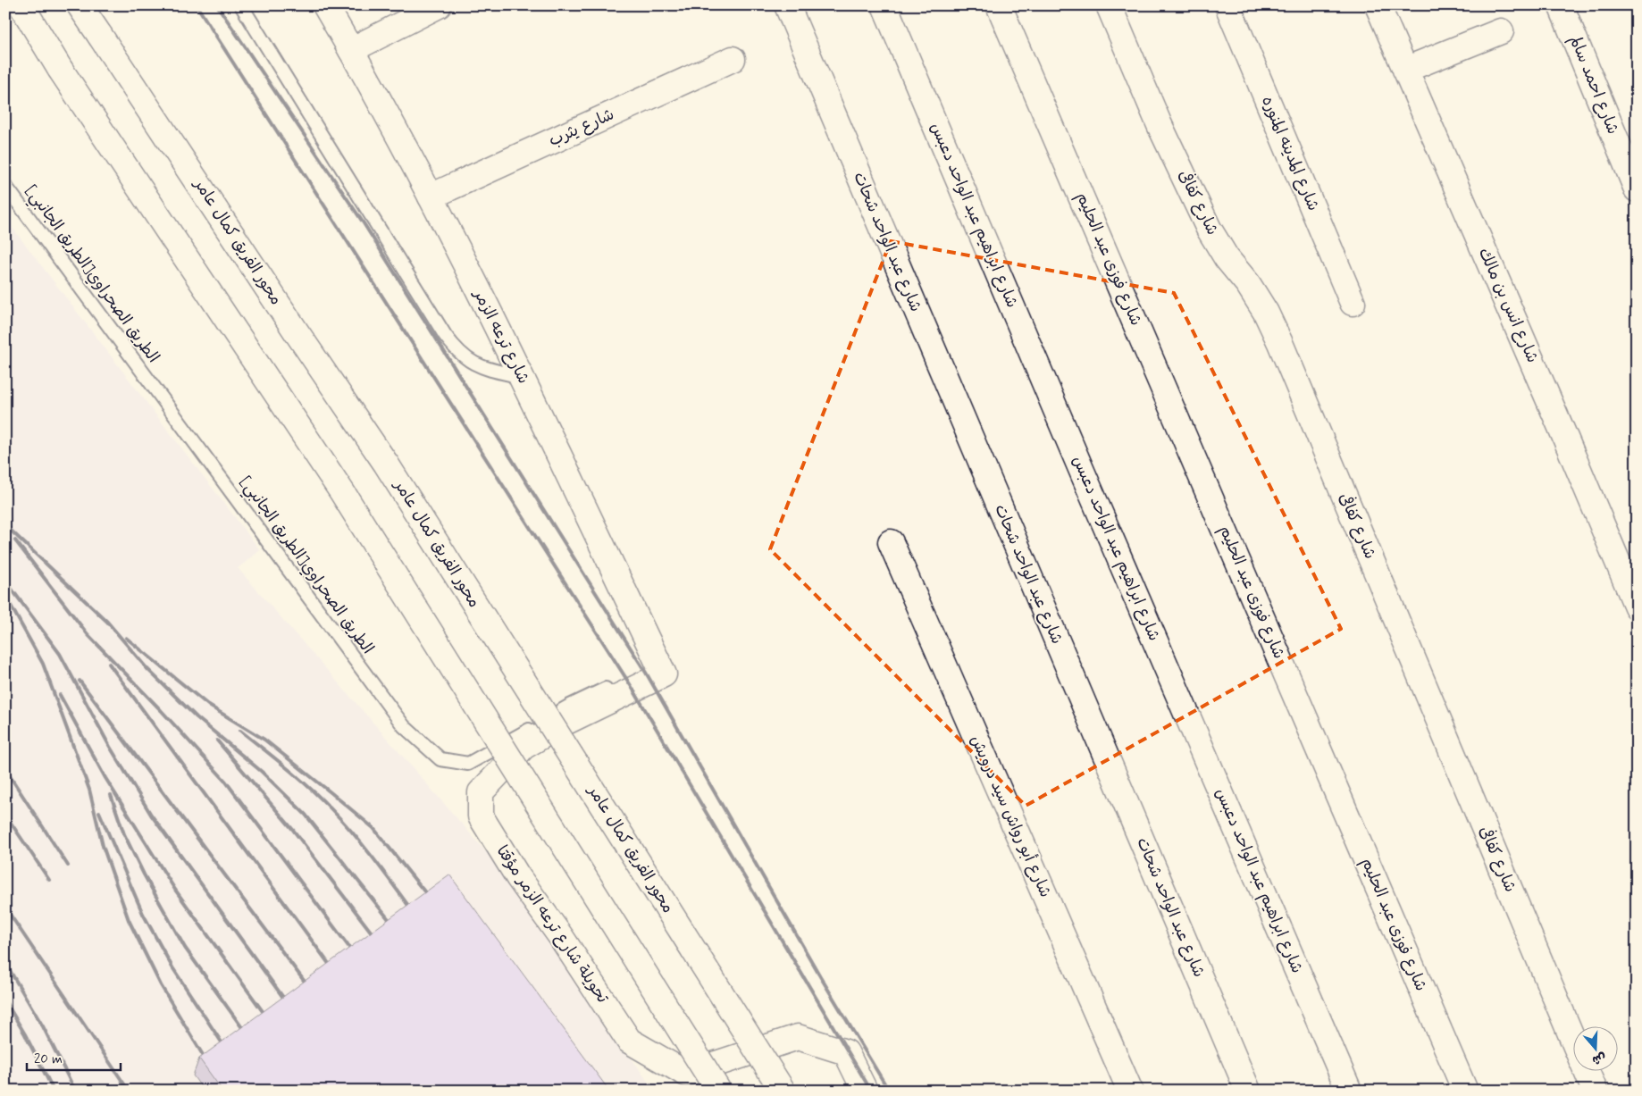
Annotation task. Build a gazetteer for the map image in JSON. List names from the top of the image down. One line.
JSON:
{"streets":{"main road":["شارع احمد سالم","شارع يثرب","شارع المدينه المنوره","شارع كفافى","شارع ابراهيم عبد الواحد دعبس","محور الفريق كمال عامر","شارع عبد الواحد شحات","شارع فوزى عبد الحليم","شارع انس بن مالك","شارع ترعه الزمر","شارع أبو رواش سيد درويش","تحويلة شارع ترعه الزمر مؤقتا"],"lane":["الطريق الصحراوي[الطريق الجانبي]"]},"crossings":[["شارع يثرب","شارع ترعه الزمر"],["الطريق الصحراوي[الطريق الجانبي]","شارع ترعه الزمر"],["الطريق الصحراوي[الطريق الجانبي]","تحويلة شارع ترعه الزمر مؤقتا"],["شارع ترعه الزمر","تحويلة شارع ترعه الزمر مؤقتا"]],"scale_bar":"20 m","north":"bottom"}
